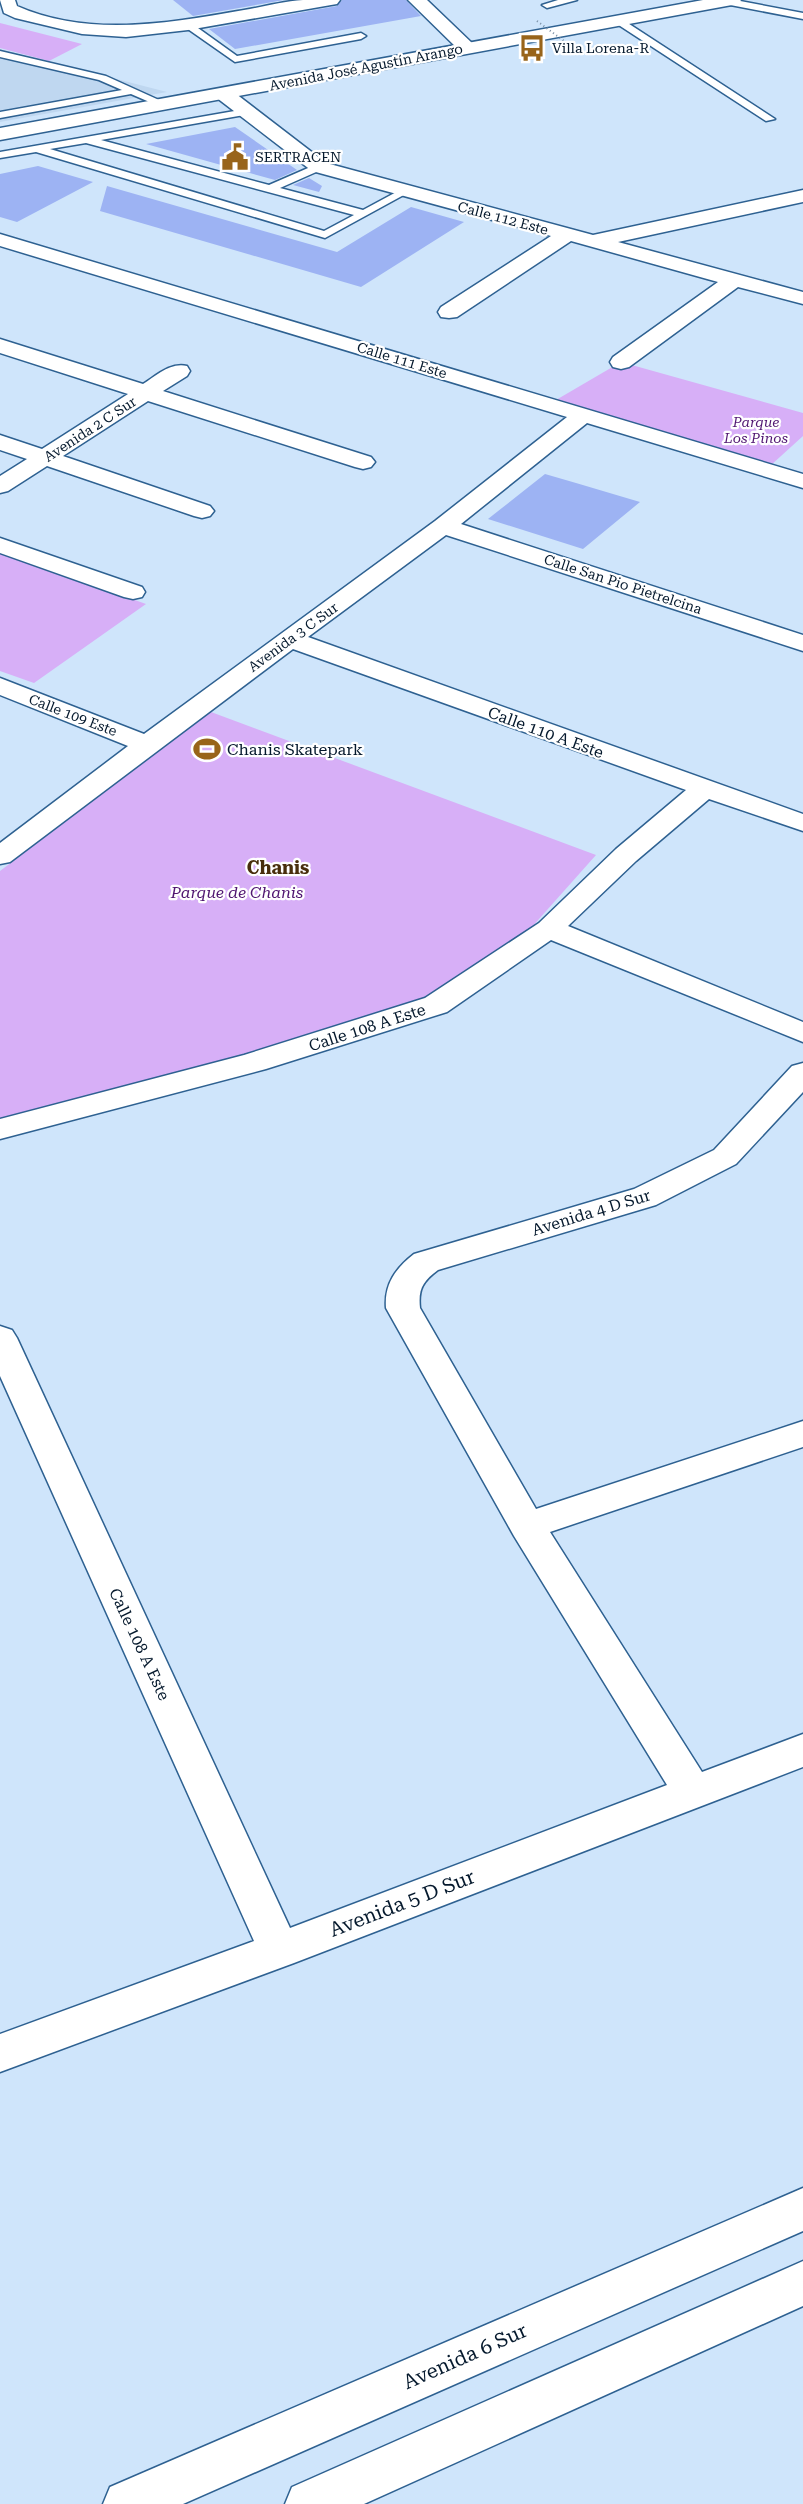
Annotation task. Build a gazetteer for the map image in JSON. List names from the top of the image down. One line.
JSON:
{"streets":{"street":["Avenida José Agustín Arango","Calle 112 Este","Calle 111 Este","Avenida 2 C Sur","Calle San Pio Pietrelcina","Avenida 3 C Sur","Calle 109 Este","Calle 110 A Este","Calle 108 A Este","Avenida 4 D Sur","Avenida 5 D Sur","Avenida 6 Sur"]},"crossings":[["Avenida José Agustín Arango","Calle 112 Este"],["Calle 111 Este","Avenida 3 C Sur"],["Calle San Pio Pietrelcina","Avenida 3 C Sur"],["Avenida 3 C Sur","Calle 109 Este"],["Avenida 3 C Sur","Calle 110 A Este"],["Calle 110 A Este","Calle 108 A Este"],["Calle 108 A Este","Avenida 5 D Sur"]],"districts":["Chanis"],"parks":["Parque Los Pinos","Parque de Chanis"],"places":{"bus stop":["Villa Lorena-R"],"public building":["SERTRACEN"],"sports":["Chanis Skatepark"]}}
